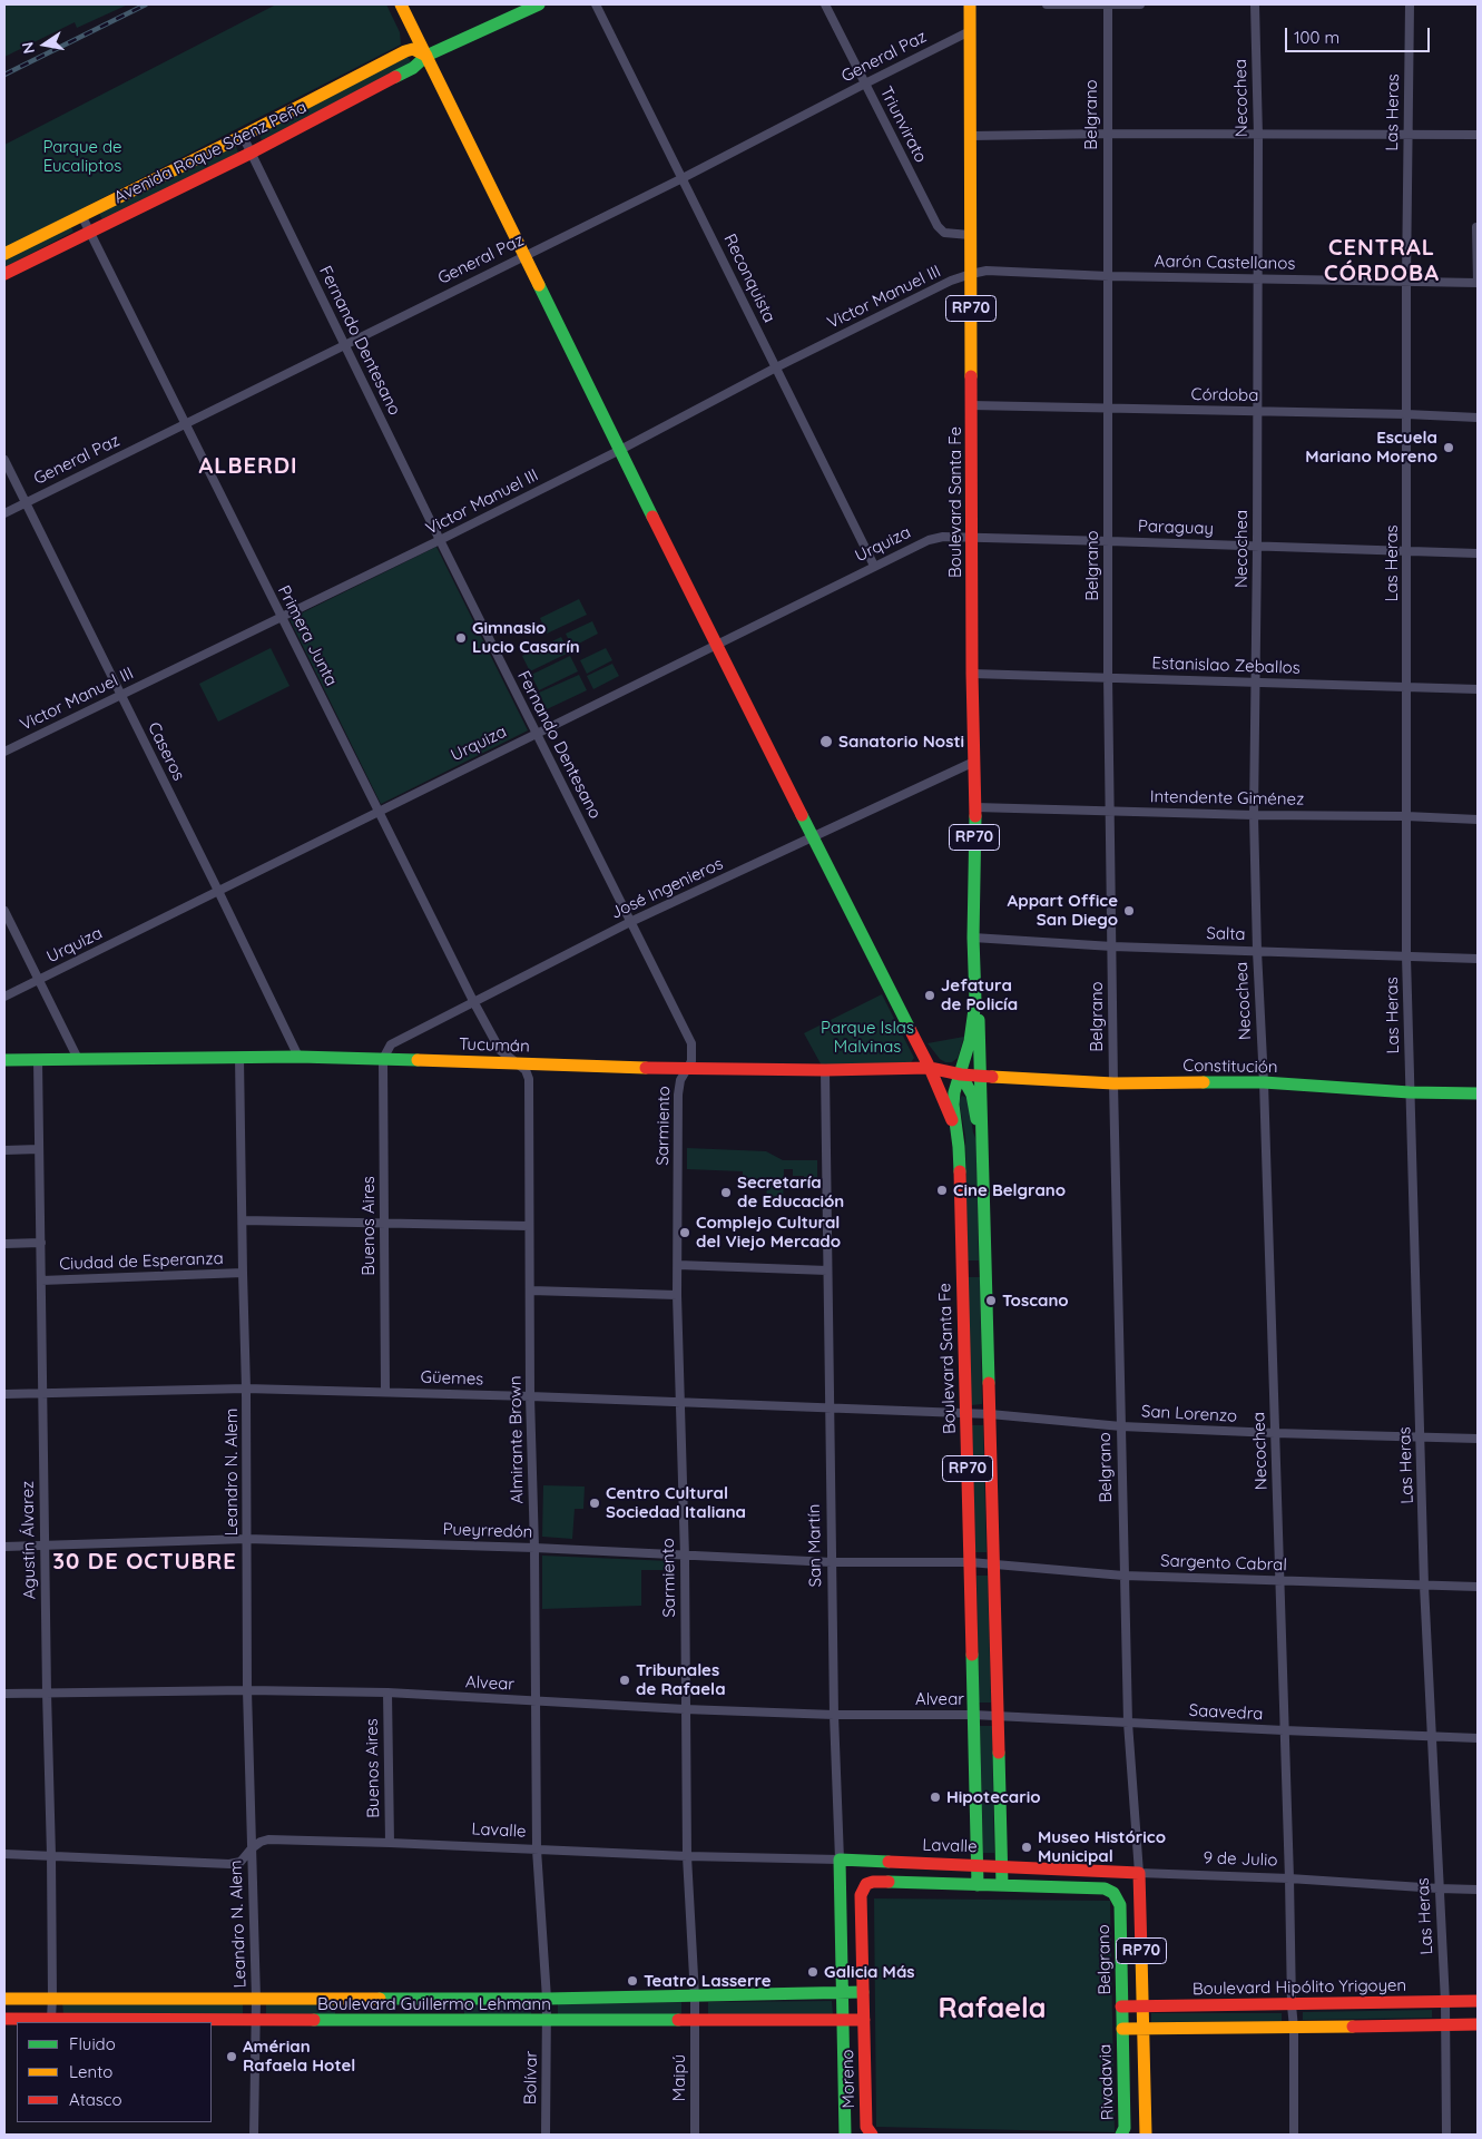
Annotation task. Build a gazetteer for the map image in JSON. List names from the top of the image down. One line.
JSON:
{"streets":{"main road":["Belgrano","Avenida Roque Sáenz Peña","RP70","Boulevard Santa Fe","Tucumán","Constitución","San Martín","Lavalle","9 de Julio","Boulevard Hipólito Yrigoyen","Boulevard Guillermo Lehmann","Moreno","Rivadavia"],"street":["General Paz","Necochea","Las Heras","Triunvirato","Aarón Castellanos","Reconquista","Victor Manuel III","Fernando Dentesano","Córdoba","Paraguay","Urquiza","Primera Junta","Estanislao Zeballos","Caseros","Intendente Giménez","José Ingenieros","Salta","Sarmiento","Buenos Aires","Ciudad de Esperanza","Güemes","San Lorenzo","Almirante Brown","Leandro N. Alem","Pueyrredón","Agustín Álvarez","Sargento Cabral","Alvear","Saavedra","Bolívar","Maipú"]},"crossings":[["General Paz","Triunvirato"],["General Paz","Reconquista"],["General Paz","Fernando Dentesano"],["General Paz","Boulevard Santa Fe"],["General Paz","Primera Junta"],["General Paz","Caseros"],["Necochea","Aarón Castellanos"],["Necochea","Córdoba"],["Necochea","Paraguay"],["Necochea","Estanislao Zeballos"],["Necochea","Intendente Giménez"],["Necochea","Salta"],["Necochea","Constitución"],["Necochea","San Lorenzo"],["Necochea","Sargento Cabral"],["Necochea","Saavedra"],["Necochea","9 de Julio"],["Necochea","Boulevard Hipólito Yrigoyen"],["Las Heras","Aarón Castellanos"],["Las Heras","Córdoba"],["Las Heras","Paraguay"],["Las Heras","Estanislao Zeballos"],["Las Heras","Intendente Giménez"],["Las Heras","Salta"],["Las Heras","Constitución"],["Las Heras","San Lorenzo"],["Las Heras","Sargento Cabral"],["Las Heras","Saavedra"],["Las Heras","9 de Julio"],["Las Heras","Boulevard Hipólito Yrigoyen"],["Belgrano","Aarón Castellanos"],["Belgrano","RP70"],["Belgrano","Córdoba"],["Belgrano","Boulevard Santa Fe"],["Belgrano","Paraguay"],["Belgrano","Estanislao Zeballos"],["Belgrano","Intendente Giménez"],["Belgrano","Salta"],["Belgrano","Constitución"],["Belgrano","San Lorenzo"],["Belgrano","Sargento Cabral"],["Belgrano","Saavedra"],["Belgrano","9 de Julio"],["Belgrano","Boulevard Hipólito Yrigoyen"],["Belgrano","Rivadavia"],["Triunvirato","Boulevard Santa Fe"],["Avenida Roque Sáenz Peña","Fernando Dentesano"],["Avenida Roque Sáenz Peña","Primera Junta"],["Aarón Castellanos","Victor Manuel III"],["Aarón Castellanos","Boulevard Santa Fe"],["Reconquista","Victor Manuel III"],["Reconquista","Urquiza"],["Victor Manuel III","Fernando Dentesano"],["Victor Manuel III","Boulevard Santa Fe"],["Victor Manuel III","Primera Junta"],["Victor Manuel III","Caseros"],["Fernando Dentesano","Urquiza"],["Fernando Dentesano","José Ingenieros"],["Fernando Dentesano","Tucumán"],["Fernando Dentesano","Sarmiento"],["Córdoba","Boulevard Santa Fe"],["Boulevard Santa Fe","Paraguay"],["Boulevard Santa Fe","Urquiza"],["Boulevard Santa Fe","Estanislao Zeballos"],["Boulevard Santa Fe","Intendente Giménez"],["Boulevard Santa Fe","José Ingenieros"],["Boulevard Santa Fe","Salta"],["Boulevard Santa Fe","Tucumán"],["Boulevard Santa Fe","Constitución"],["Boulevard Santa Fe","Güemes"],["Boulevard Santa Fe","San Lorenzo"],["Boulevard Santa Fe","Pueyrredón"],["Boulevard Santa Fe","Sargento Cabral"],["Boulevard Santa Fe","Alvear"],["Boulevard Santa Fe","Saavedra"],["Boulevard Santa Fe","Lavalle"],["Boulevard Santa Fe","9 de Julio"],["Paraguay","Urquiza"],["Urquiza","Primera Junta"],["Urquiza","Caseros"],["Primera Junta","José Ingenieros"],["Primera Junta","Tucumán"],["Primera Junta","Almirante Brown"],["Caseros","Tucumán"],["José Ingenieros","Tucumán"],["José Ingenieros","Buenos Aires"],["Tucumán","Constitución"],["Tucumán","Sarmiento"],["Tucumán","Buenos Aires"],["Tucumán","Almirante Brown"],["Tucumán","Leandro N. Alem"],["Tucumán","Agustín Álvarez"],["Tucumán","San Martín"],["Sarmiento","Güemes"],["Sarmiento","Pueyrredón"],["Sarmiento","Alvear"],["Sarmiento","Lavalle"],["Sarmiento","Boulevard Guillermo Lehmann"],["Sarmiento","Maipú"],["Buenos Aires","Güemes"],["Buenos Aires","Alvear"],["Buenos Aires","Lavalle"],["Ciudad de Esperanza","Leandro N. Alem"],["Ciudad de Esperanza","Agustín Álvarez"],["Güemes","San Lorenzo"],["Güemes","Almirante Brown"],["Güemes","Leandro N. Alem"],["Güemes","Agustín Álvarez"],["Güemes","San Martín"],["Almirante Brown","Pueyrredón"],["Almirante Brown","Alvear"],["Almirante Brown","Lavalle"],["Almirante Brown","Boulevard Guillermo Lehmann"],["Almirante Brown","Bolívar"],["Leandro N. Alem","Pueyrredón"],["Leandro N. Alem","Alvear"],["Leandro N. Alem","Lavalle"],["Leandro N. Alem","Boulevard Guillermo Lehmann"],["Pueyrredón","Agustín Álvarez"],["Pueyrredón","San Martín"],["Pueyrredón","Sargento Cabral"],["Agustín Álvarez","Alvear"],["Agustín Álvarez","Lavalle"],["Agustín Álvarez","Boulevard Guillermo Lehmann"],["San Martín","Alvear"],["San Martín","Lavalle"],["San Martín","Boulevard Guillermo Lehmann"],["San Martín","Moreno"],["Alvear","Saavedra"],["Lavalle","9 de Julio"],["Boulevard Guillermo Lehmann","Bolívar"],["Boulevard Guillermo Lehmann","Maipú"],["Boulevard Guillermo Lehmann","Moreno"]],"districts":["CENTRAL CÓRDOBA","ALBERDI","30 DE OCTUBRE","Rafaela"],"parks":["Parque de Eucaliptos","Parque Islas Malvinas"],"places":["Escuela Mariano Moreno","Gimnasio Lucio Casarín","Sanatorio Nosti","Appart Office San Diego","Jefatura de Policía","Cine Belgrano","Secretaría de Educación","Complejo Cultural del Viejo Mercado","Toscano","Centro Cultural Sociedad Italiana","Tribunales de Rafaela","Hipotecario","Museo Histórico Municipal","Galicia Más","Teatro Lasserre","Amérian Rafaela Hotel"],"legend":["Fluido","Lento","Atasco"],"scale_bar":"100 m","north":"left"}
